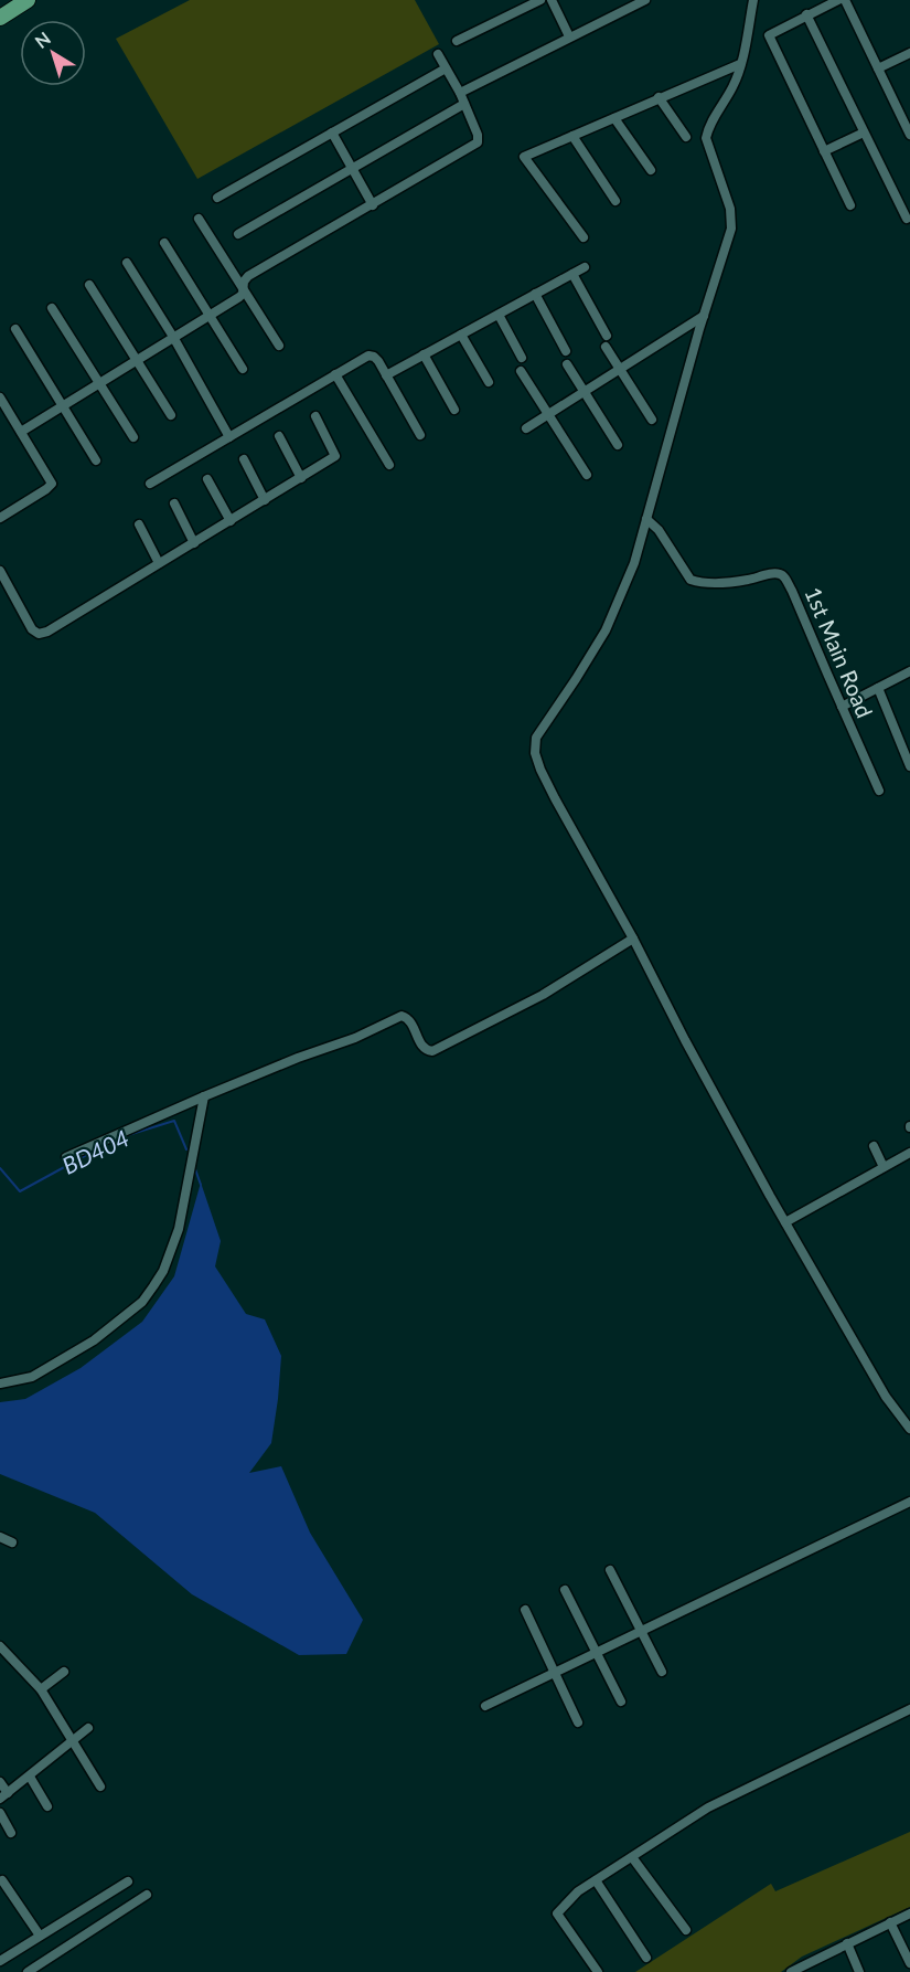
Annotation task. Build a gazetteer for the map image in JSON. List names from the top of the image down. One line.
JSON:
{"streets":{"street":["1st Main Road"]},"water":["BD404"],"north":"top left"}
